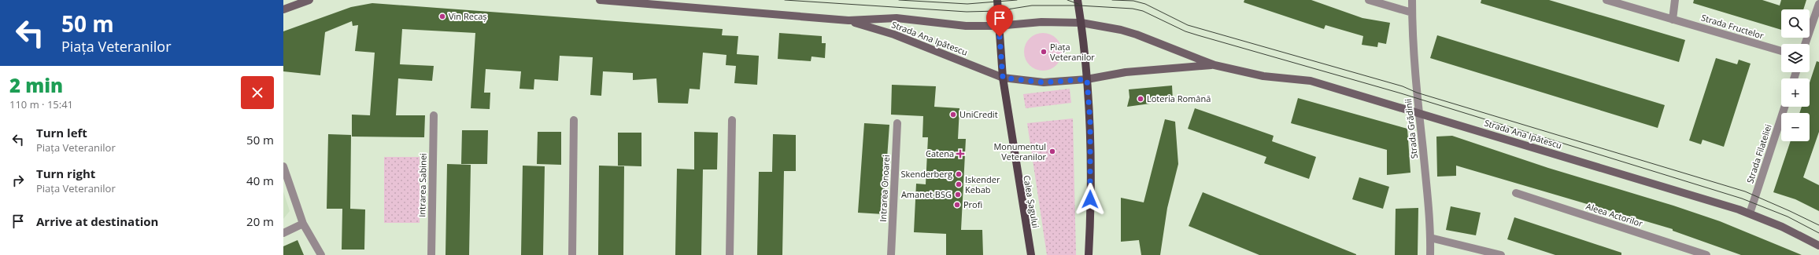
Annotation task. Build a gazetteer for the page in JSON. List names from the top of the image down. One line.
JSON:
{"streets":{"main road":["Calea Șagului"],"street":["Strada Fructelor","Strada Ana Ipătescu","Strada Grădinii","Strada Filateliei","Intrarea Sabinei","Intrarea Onoarei","Aleea Actorilor"]},"crossings":[["Strada Ana Ipătescu","Strada Grădinii"],["Strada Ana Ipătescu","Strada Filateliei"],["Strada Ana Ipătescu","Calea Șagului"]],"places":{"other":["Vin Recaș","Piața Veteranilor","Loteria Română","UniCredit","Monumentul Veteranilor","Skenderberg","Iskender Kebab","Amanet BSG","Profi"],"health":["Catena"]},"page":{"turn":["50 m","Piața Veteranilor"],"map_buttons":["+","−"],"heading":["2 min","110 m · 15:41"],"list":[{"name":"Turn left","note":"Piața Veteranilor","value":"50 m"},{"name":"Turn right","note":"Piața Veteranilor","value":"40 m"},{"name":"Arrive at destination","value":"20 m"}]}}
